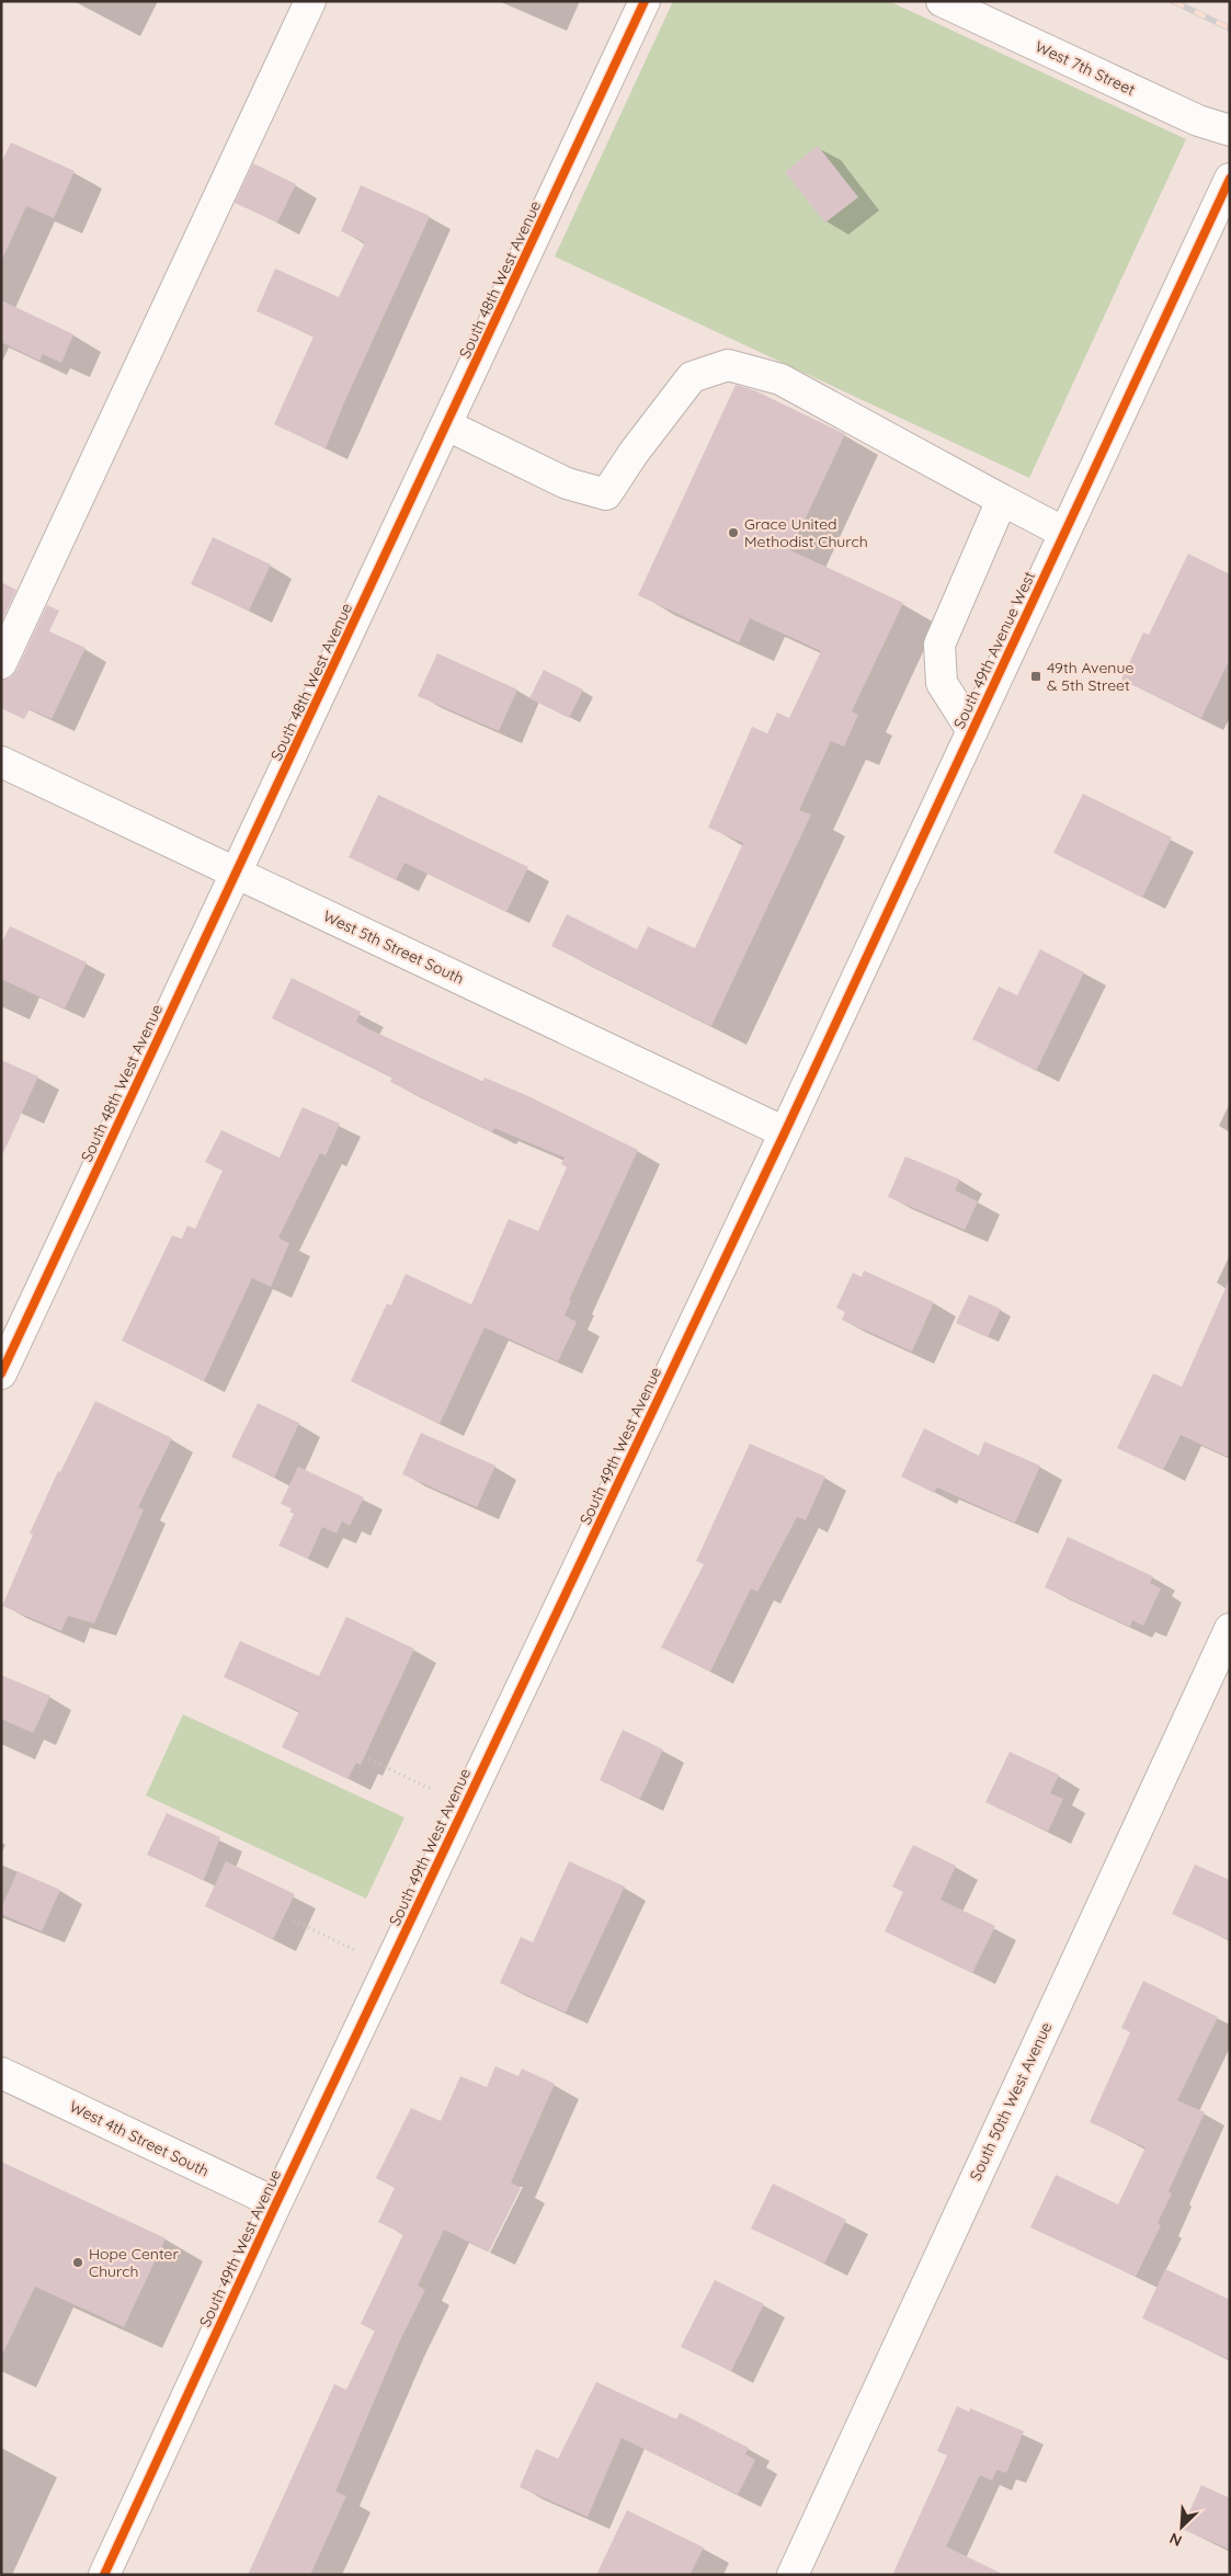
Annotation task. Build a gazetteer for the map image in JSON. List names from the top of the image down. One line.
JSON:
{"streets":{"street":["West 7th Street","South 48th West Avenue","South 49th Avenue West","West 5th Street South","South 49th West Avenue","South 50th West Avenue","West 4th Street South"]},"crossings":[["South 48th West Avenue","West 5th Street South"],["South 49th Avenue West","West 5th Street South"],["South 49th Avenue West","South 49th West Avenue"],["West 5th Street South","South 49th West Avenue"],["South 49th West Avenue","West 4th Street South"]],"places":{"other":["Grace United Methodist Church","Hope Center Church"],"transit":["49th Avenue & 5th Street"]},"north":"bottom left"}
